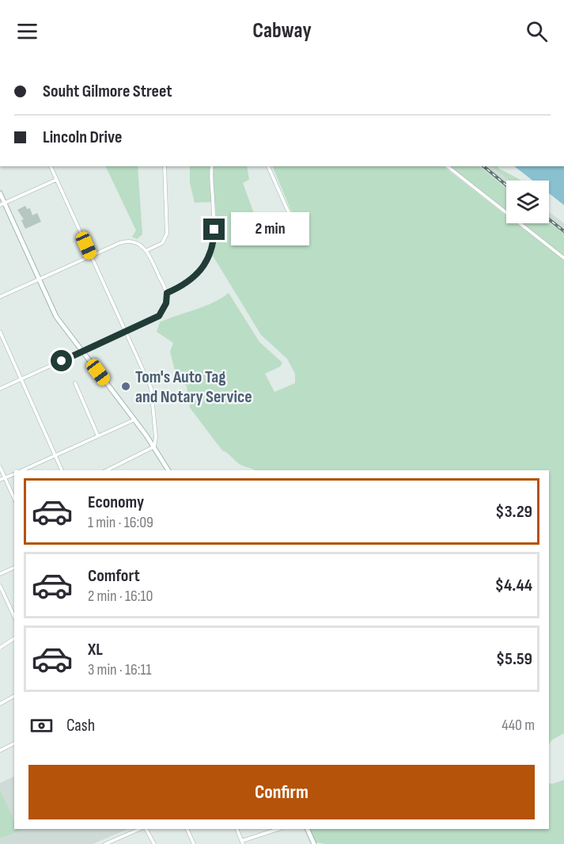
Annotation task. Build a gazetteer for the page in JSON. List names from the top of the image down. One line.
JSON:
{"places":["Tom's Auto Tag and Notary Service"],"page":{"header":"Cabway","banner":["Souht Gilmore Street","Lincoln Drive"],"bubble":"2 min","list":[{"name":"Economy","note":"1 min · 16:09","value":"$3.29"},{"name":"Comfort","note":"2 min · 16:10","value":"$4.44"},{"name":"XL","note":"3 min · 16:11","value":"$5.59"}],"pay":["Cash","440 m"],"buttons":"Confirm"}}
